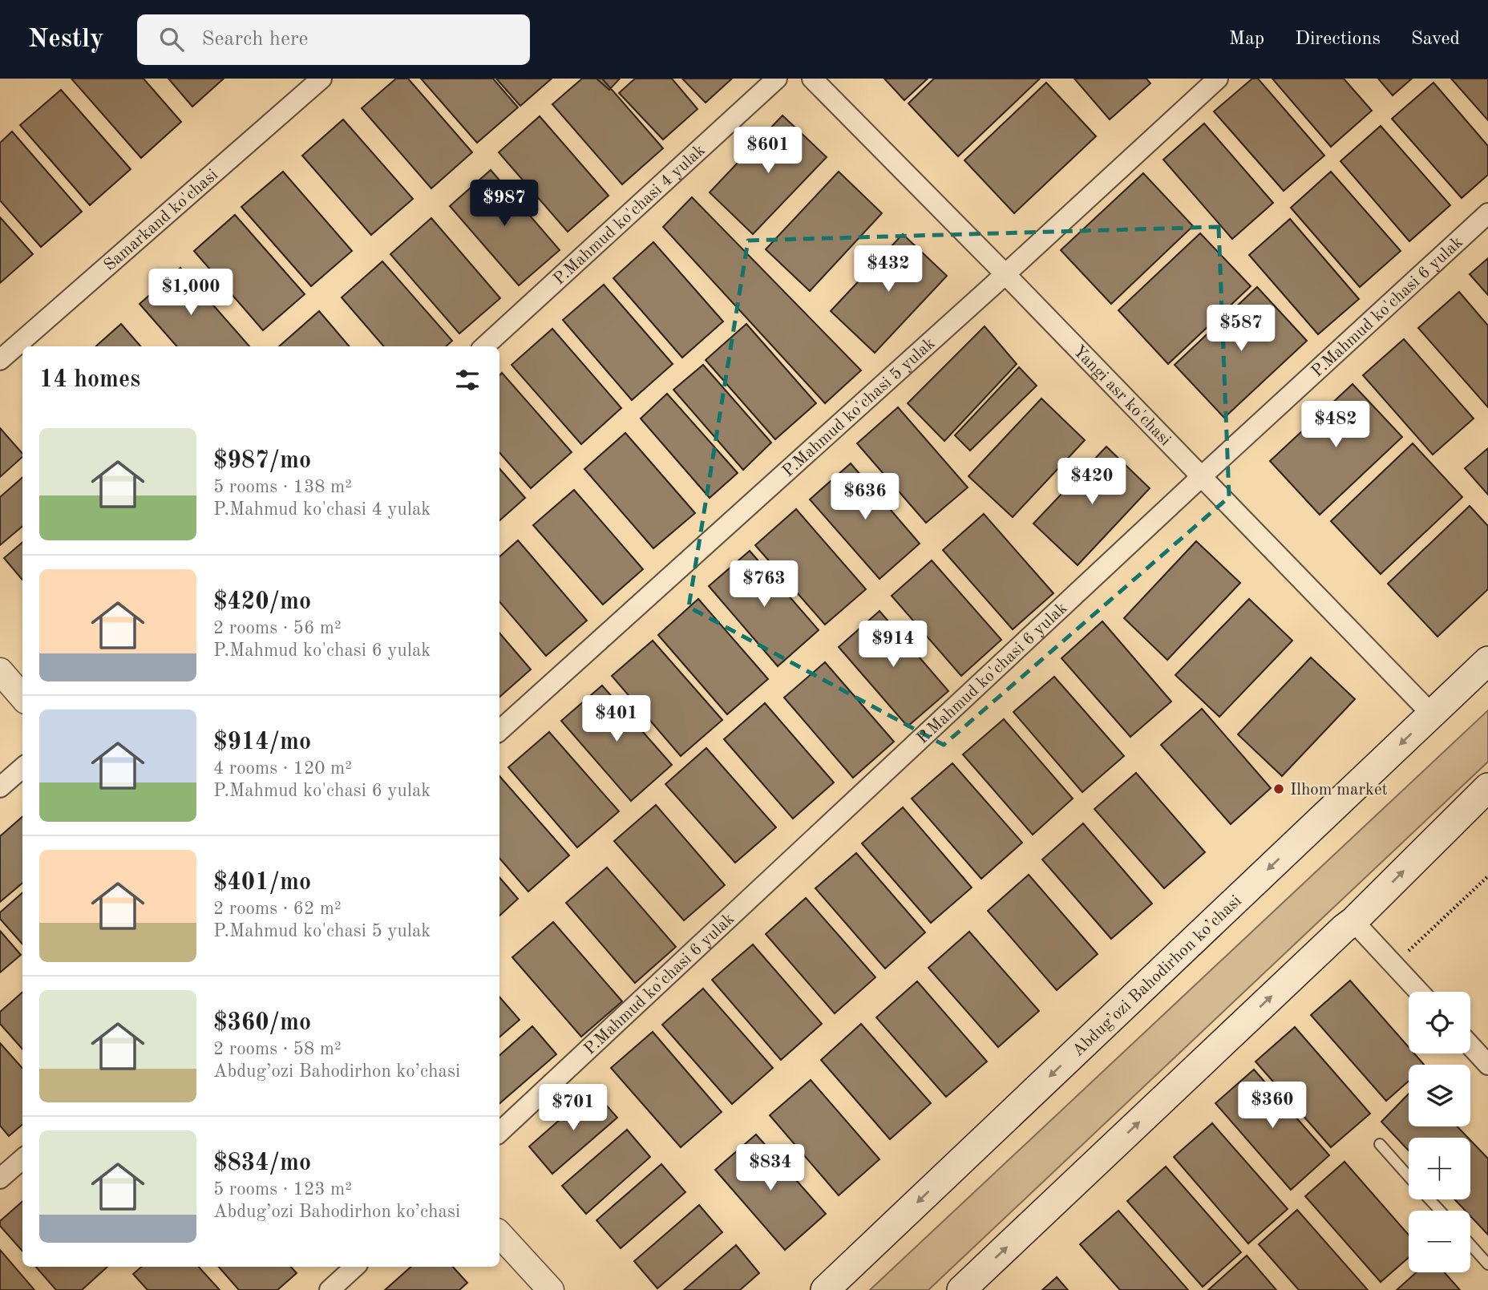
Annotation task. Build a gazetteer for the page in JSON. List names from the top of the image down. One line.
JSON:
{"streets":{"main road":["Abdug’ozi Bahodirhon ko’chasi"],"street":["P.Mahmud ko'chasi 4 yulak","Samarkand ko'chasi","P.Mahmud ko'chasi 6 yulak","Yangi asr ko'chasi","P.Mahmud ko'chasi 5 yulak"]},"crossings":[["P.Mahmud ko'chasi 6 yulak","Yangi asr ko'chasi"],["Yangi asr ko'chasi","P.Mahmud ko'chasi 5 yulak"],["Yangi asr ko'chasi","Abdug’ozi Bahodirhon ko’chasi"]],"places":["Ilhom market"],"page":{"header":"Nestly","search":"Search here","nav":["Map","Directions","Saved"],"price":["$601","$987","$432","$1,000","$587","$482","$420","$636","$763","$914","$401","$360","$701","$834"],"heading":"14 homes","list":[{"name":"$987/mo","note":"5 rooms · 138 m² · P.Mahmud ko'chasi 4 yulak"},{"name":"$420/mo","note":"2 rooms · 56 m² · P.Mahmud ko'chasi 6 yulak"},{"name":"$914/mo","note":"4 rooms · 120 m² · P.Mahmud ko'chasi 6 yulak"},{"name":"$401/mo","note":"2 rooms · 62 m² · P.Mahmud ko'chasi 5 yulak"},{"name":"$360/mo","note":"2 rooms · 58 m² · Abdug’ozi Bahodirhon ko’chasi"},{"name":"$834/mo","note":"5 rooms · 123 m² · Abdug’ozi Bahodirhon ko’chasi"}],"map_buttons":["+","−"]}}
